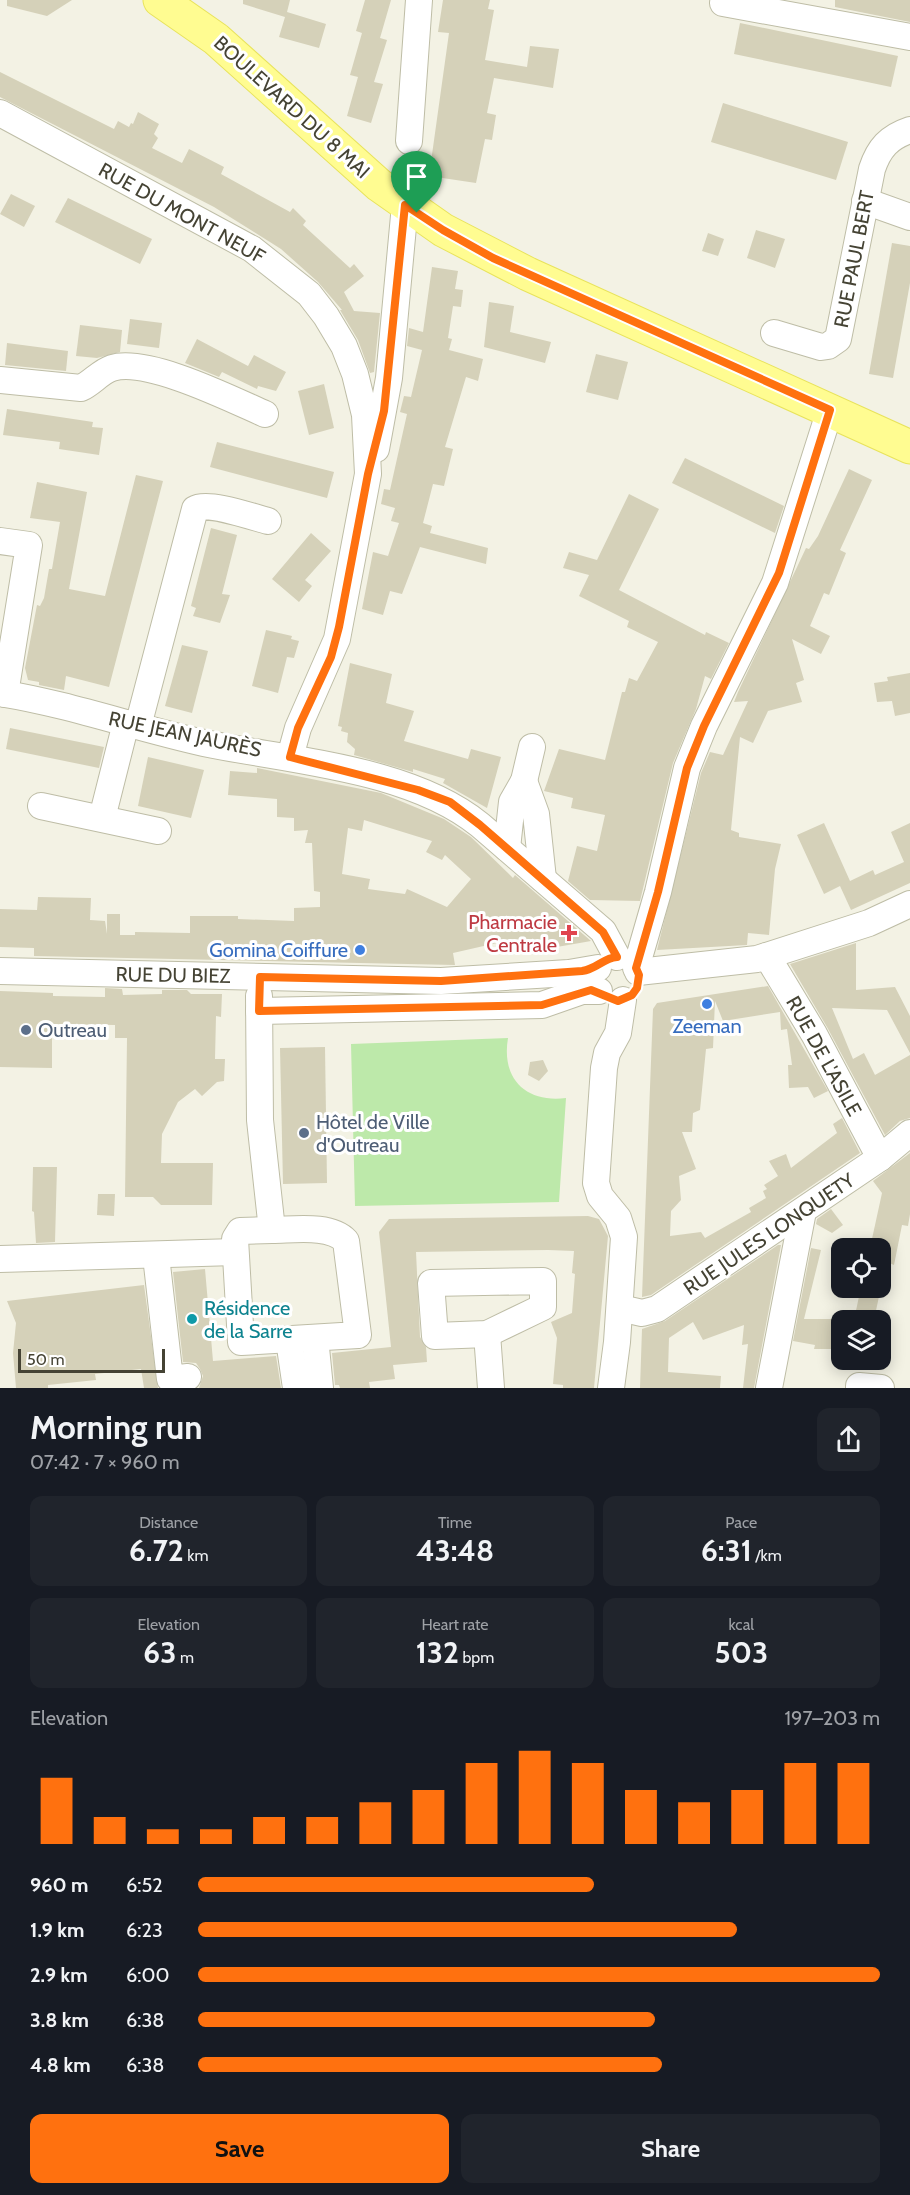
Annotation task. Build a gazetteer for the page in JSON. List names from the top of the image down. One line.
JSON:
{"streets":{"main road":["BOULEVARD DU 8 MAI"],"street":["RUE DU MONT NEUF","RUE PAUL BERT","RUE JEAN JAURÈS","RUE DU BIEZ","RUE DE L'ASILE","RUE JULES LONQUETY"]},"crossings":[["RUE DU MONT NEUF","RUE JEAN JAURÈS"],["RUE JEAN JAURÈS","RUE DU BIEZ"],["RUE DE L'ASILE","RUE JULES LONQUETY"]],"places":{"health":["Pharmacie Centrale"],"other":["Gomina Coiffure","Zeeman","Outreau","Hôtel de Ville d'Outreau","Résidence de la Sarre"]},"scale_bar":"50 m","page":{"scale":"50 m","heading":["Morning run","07:42 · 7 × 960 m"],"stats":[["Distance","6.72 km"],["Time","43:48"],["Pace","6:31 /km"],["Elevation","63 m"],["Heart rate","132 bpm"],["kcal","503"]],"chart":["Elevation","197–203 m"],"list":[{"name":"960 m","note":"6:52"},{"name":"1.9 km","note":"6:23"},{"name":"2.9 km","note":"6:00"},{"name":"3.8 km","note":"6:38"},{"name":"4.8 km","note":"6:38"}],"buttons":["Save","Share"]}}
